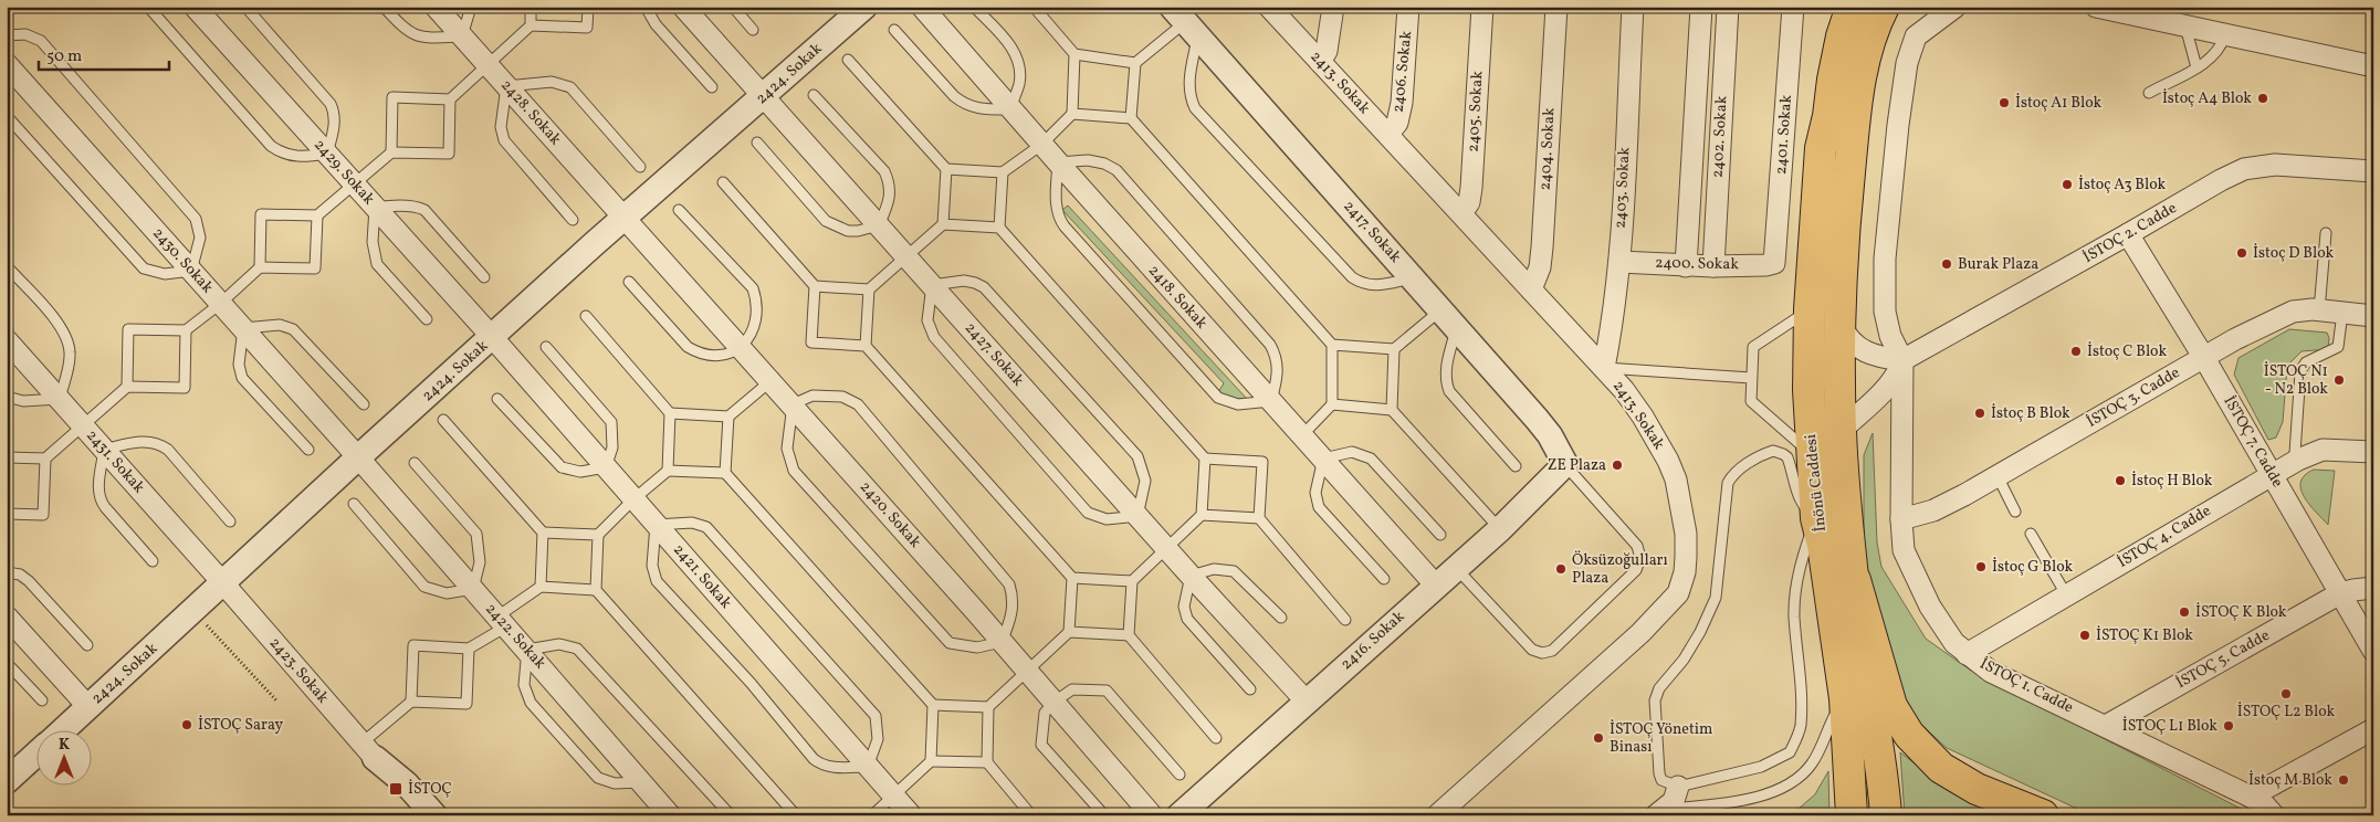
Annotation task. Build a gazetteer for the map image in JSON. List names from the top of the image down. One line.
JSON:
{"streets":{"highway":["İnönü Caddesi"],"street":["2406. Sokak","2424. Sokak","2413. Sokak","2405. Sokak","2428. Sokak","2401. Sokak","2402. Sokak","2404. Sokak","2429. Sokak","2403. Sokak","2417. Sokak","İSTOÇ 2. Cadde","2430. Sokak","2400. Sokak","2418. Sokak","2427. Sokak","İSTOÇ 3. Cadde","İSTOÇ 7. Cadde","2431. Sokak","2420. Sokak","İSTOÇ 4. Cadde","2421. Sokak","2422. Sokak","2416. Sokak","İSTOÇ 5. Cadde","2423. Sokak","İSTOÇ 1. Cadde"]},"crossings":[["2406. Sokak","2413. Sokak"],["2424. Sokak","2428. Sokak"],["2424. Sokak","2429. Sokak"],["2424. Sokak","2430. Sokak"],["2424. Sokak","2427. Sokak"],["2424. Sokak","2431. Sokak"],["2424. Sokak","2420. Sokak"],["2424. Sokak","2421. Sokak"],["2424. Sokak","2422. Sokak"],["2424. Sokak","2423. Sokak"],["2413. Sokak","2405. Sokak"],["2413. Sokak","2404. Sokak"],["2413. Sokak","2403. Sokak"],["2428. Sokak","2420. Sokak"],["2401. Sokak","2400. Sokak"],["2402. Sokak","2400. Sokak"],["2429. Sokak","2421. Sokak"],["2403. Sokak","2400. Sokak"],["2417. Sokak","2416. Sokak"],["İSTOÇ 2. Cadde","İSTOÇ 7. Cadde"],["İSTOÇ 2. Cadde","İSTOÇ 1. Cadde"],["2430. Sokak","2422. Sokak"],["2418. Sokak","2416. Sokak"],["2427. Sokak","2416. Sokak"],["İSTOÇ 3. Cadde","İSTOÇ 7. Cadde"],["İSTOÇ 3. Cadde","İSTOÇ 1. Cadde"],["İSTOÇ 7. Cadde","İSTOÇ 4. Cadde"],["İSTOÇ 7. Cadde","İSTOÇ 5. Cadde"],["2431. Sokak","2423. Sokak"],["İSTOÇ 4. Cadde","İSTOÇ 1. Cadde"],["İSTOÇ 5. Cadde","İSTOÇ 1. Cadde"]],"places":{"other":["İstoç A4 Blok","İstoç A1 Blok","İstoç A3 Blok","İstoç D Blok","Burak Plaza","İstoç C Blok","İSTOÇ N1 - N2 Blok","İstoç B Blok","ZE Plaza","İstoç H Blok","İstoç G Blok","Öksüzoğulları Plaza","İSTOÇ K Blok","İSTOÇ K1 Blok","İSTOÇ L2 Blok","İSTOÇ Saray","İSTOÇ L1 Blok","İSTOÇ Yönetim Binası","İstoç M Blok"],"transit":["İSTOÇ"]},"scale_bar":"50 m","north":"top"}
